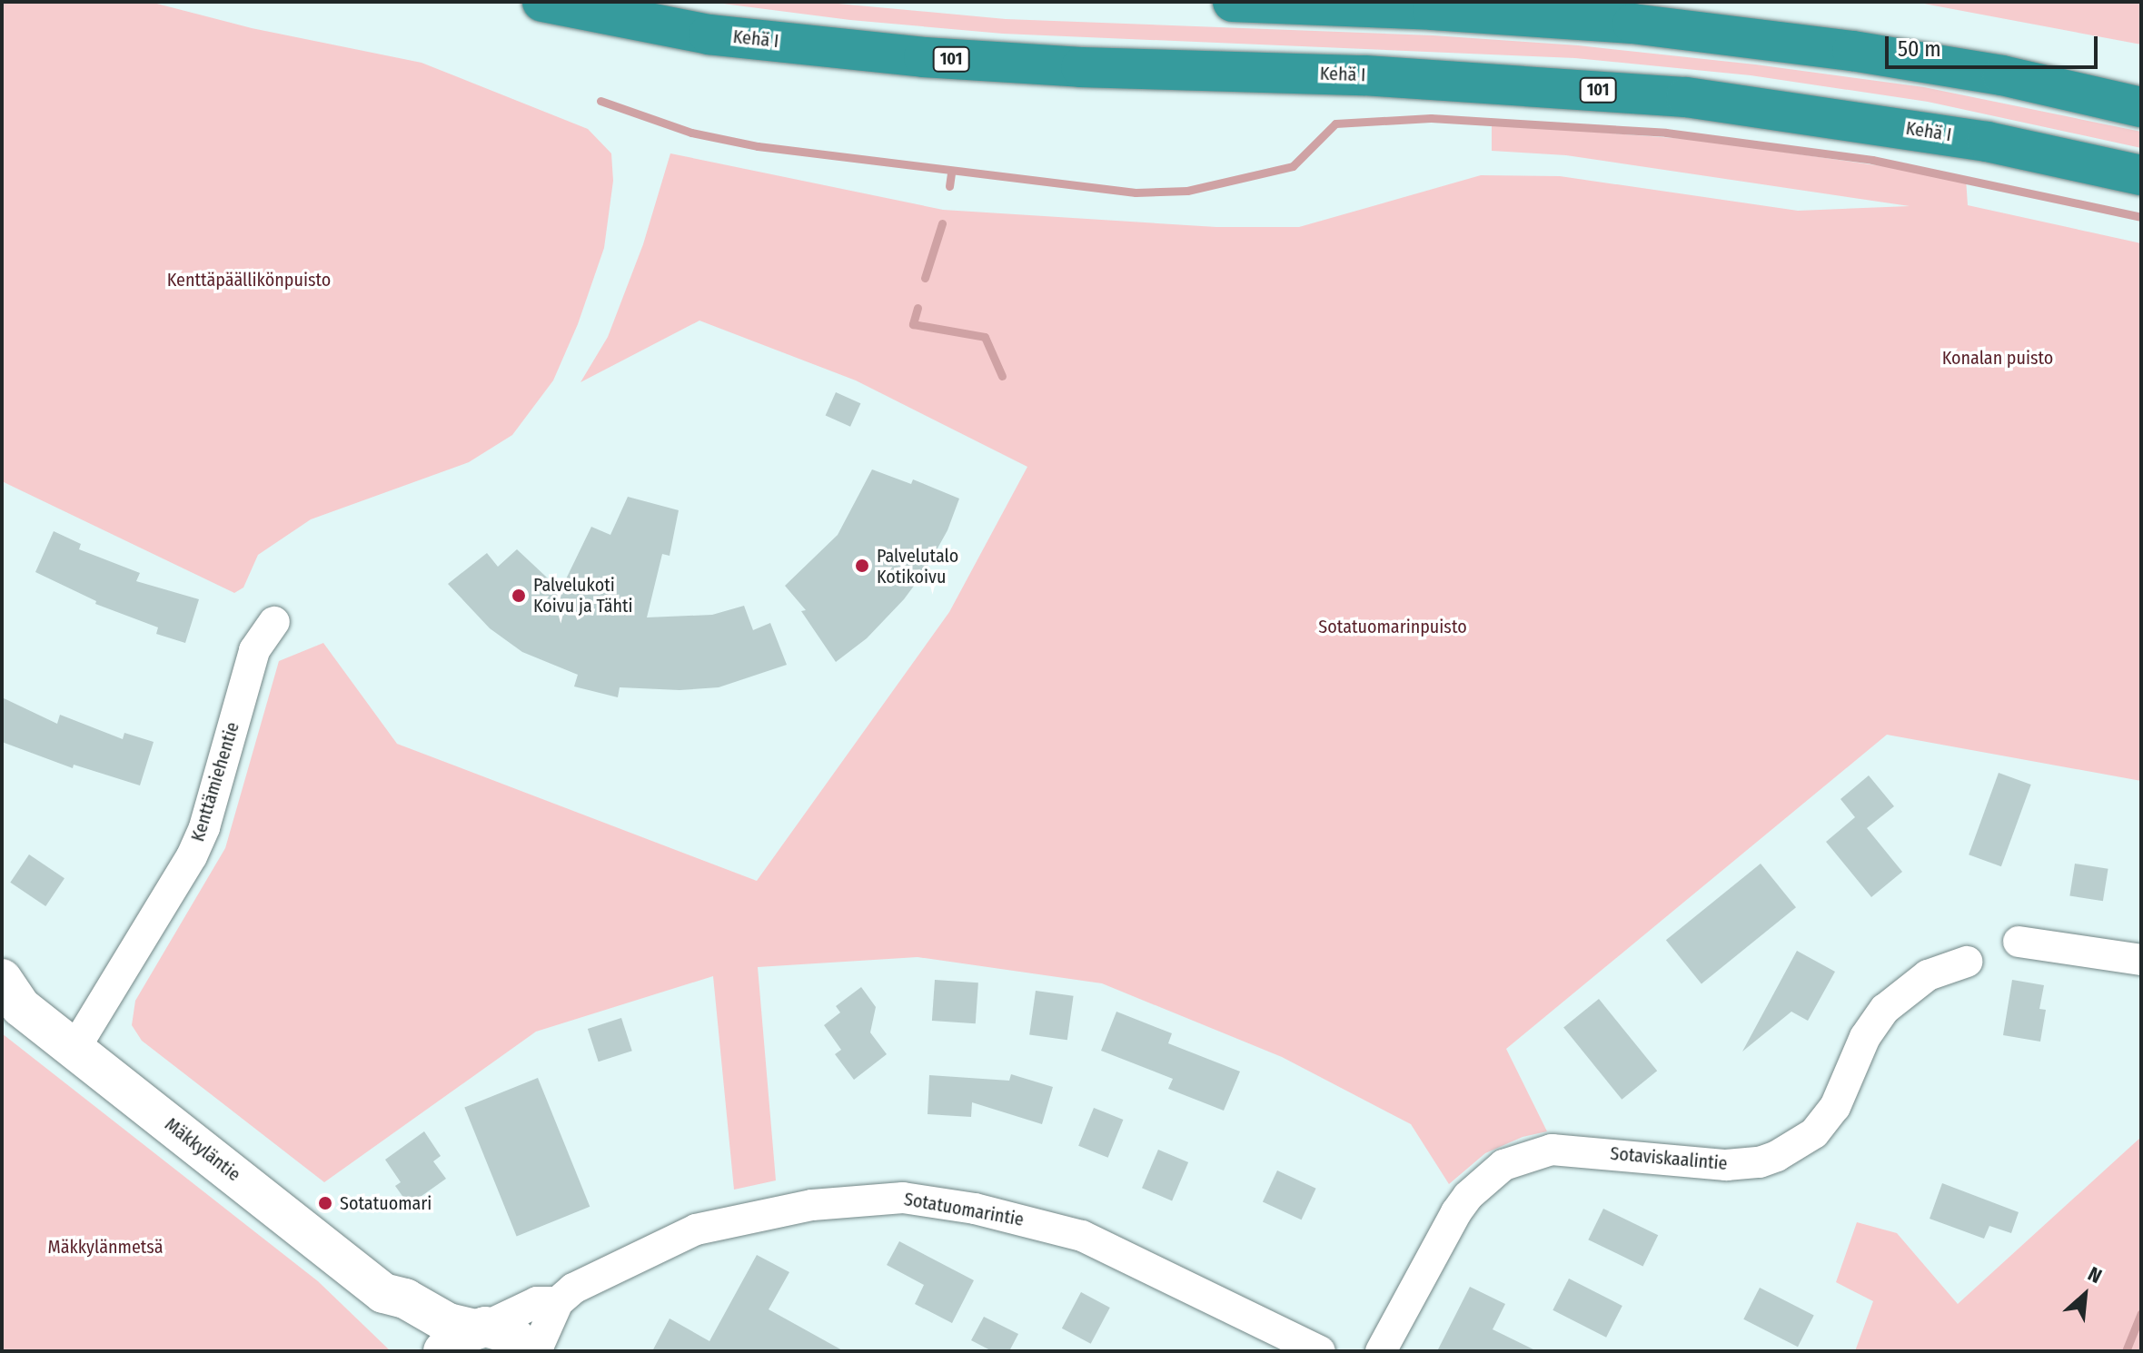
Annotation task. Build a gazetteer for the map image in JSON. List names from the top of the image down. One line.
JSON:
{"streets":{"highway":["Kehä I","101"],"street":["Kenttämiehentie","Mäkkyläntie","Sotaviskaalintie","Sotatuomarintie"]},"crossings":[["Kenttämiehentie","Mäkkyläntie"],["Mäkkyläntie","Sotatuomarintie"]],"parks":["Kenttäpäällikönpuisto","Konalan puisto","Sotatuomarinpuisto","Mäkkylänmetsä"],"places":["Palvelutalo Kotikoivu","Palvelukoti Koivu ja Tähti","Sotatuomari"],"scale_bar":"50 m","north":"top right"}
